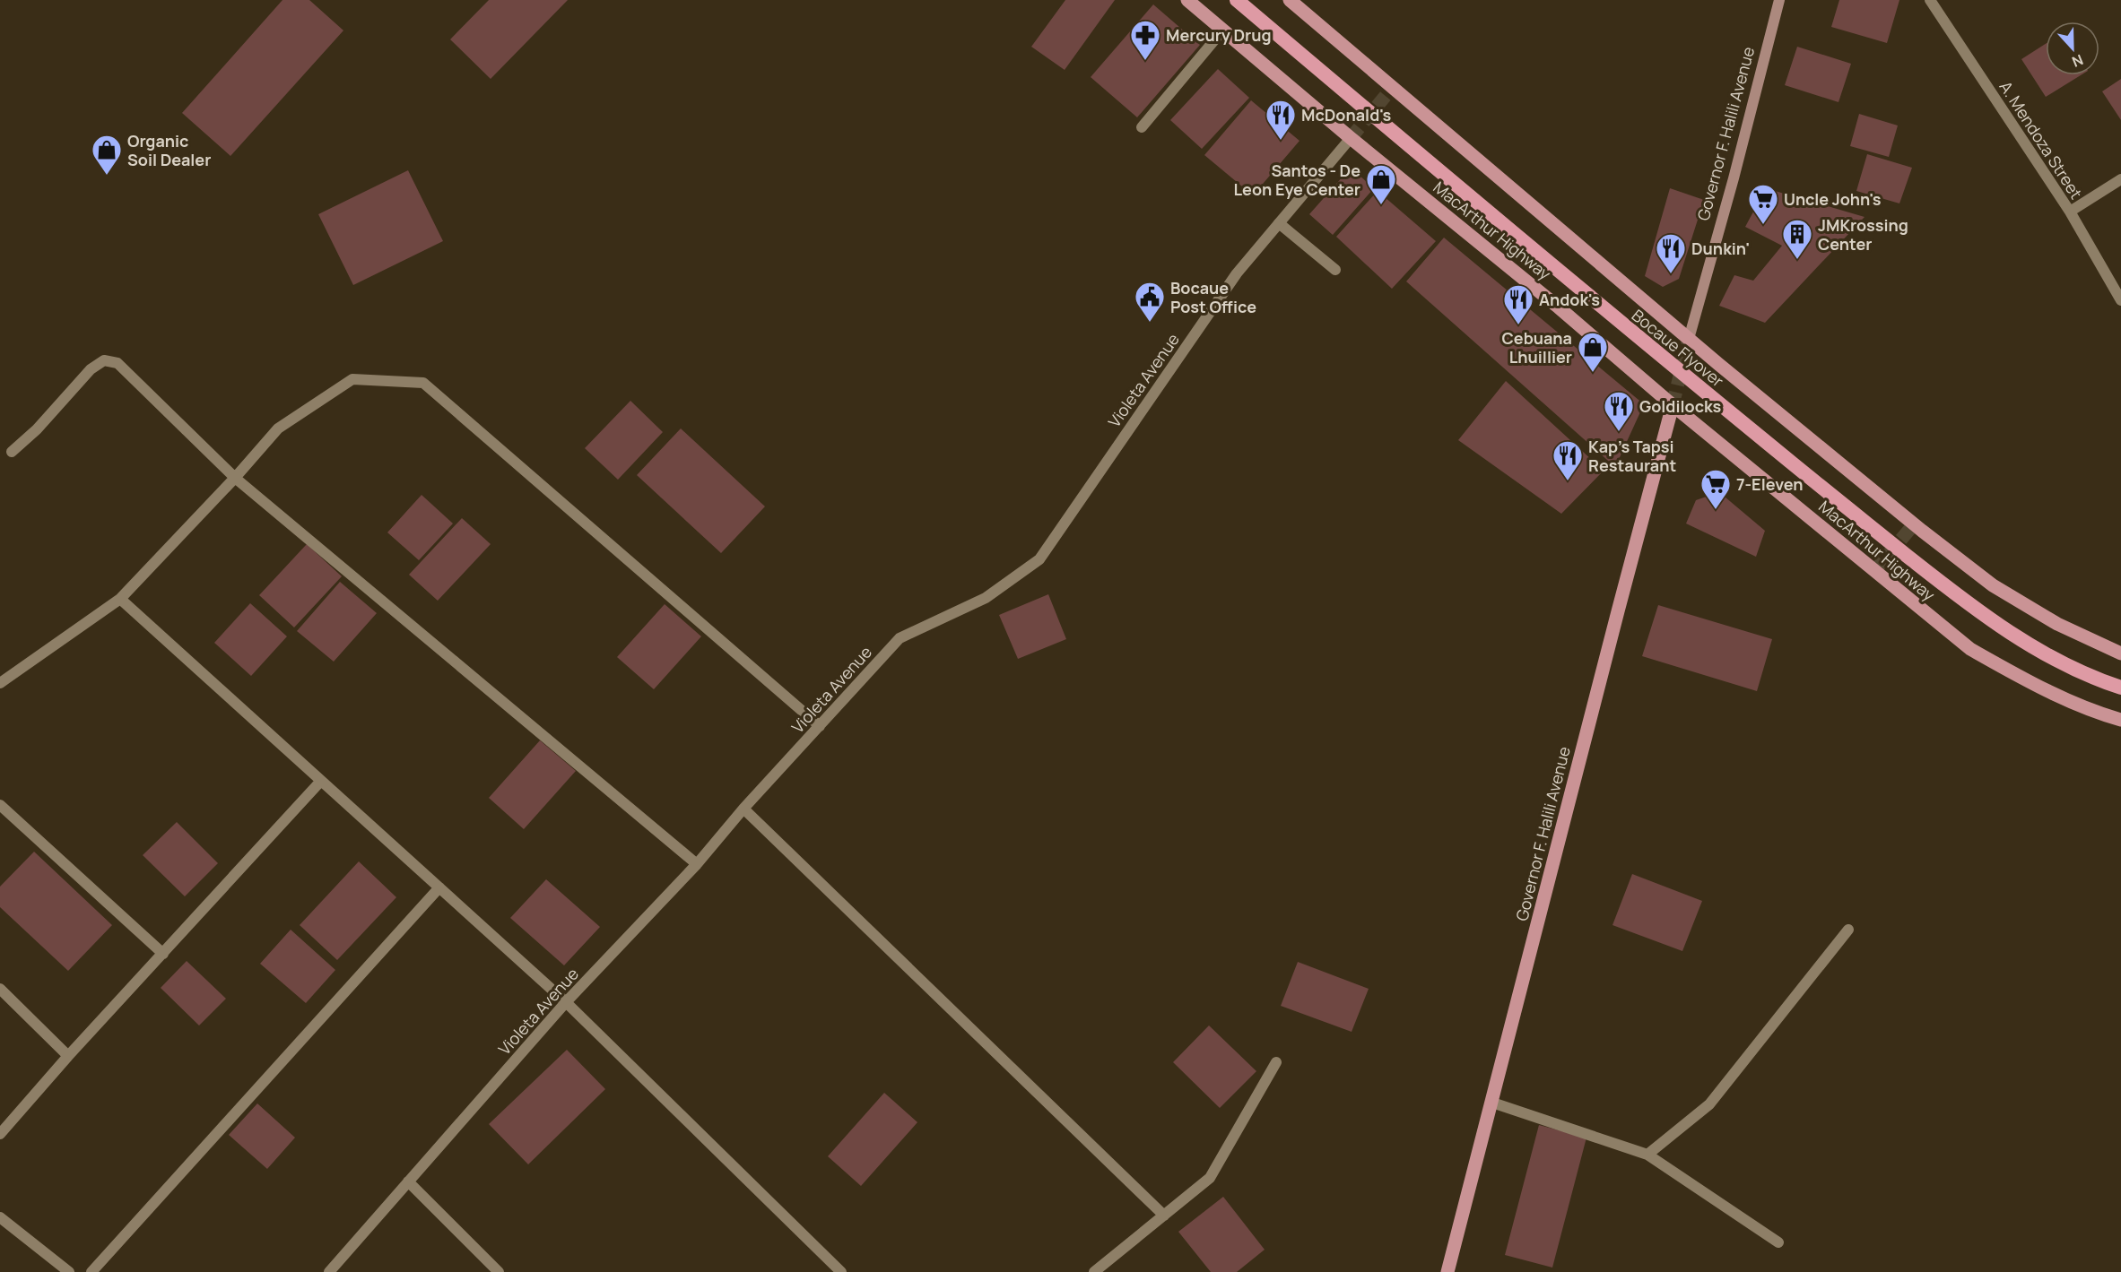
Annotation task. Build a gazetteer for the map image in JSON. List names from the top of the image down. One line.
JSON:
{"streets":{"highway":["Bocaue Flyover"],"main road":["Governor F. Halili Avenue","MacArthur Highway"],"street":["A. Mendoza Street","Violeta Avenue"]},"crossings":[["Governor F. Halili Avenue","MacArthur Highway"],["MacArthur Highway","Violeta Avenue"]],"places":{"pharmacy":["Mercury Drug"],"restaurant":["McDonald's","Dunkin'","Andok's","Goldilocks","Kap's Tapsi Restaurant"],"shop":["Organic Soil Dealer","Santos - De Leon Eye Center","Cebuana Lhuillier"],"supermarket":["Uncle John's","7-Eleven"],"building":["JMKrossing Center"],"public building":["Bocaue Post Office"]},"north":"bottom"}
